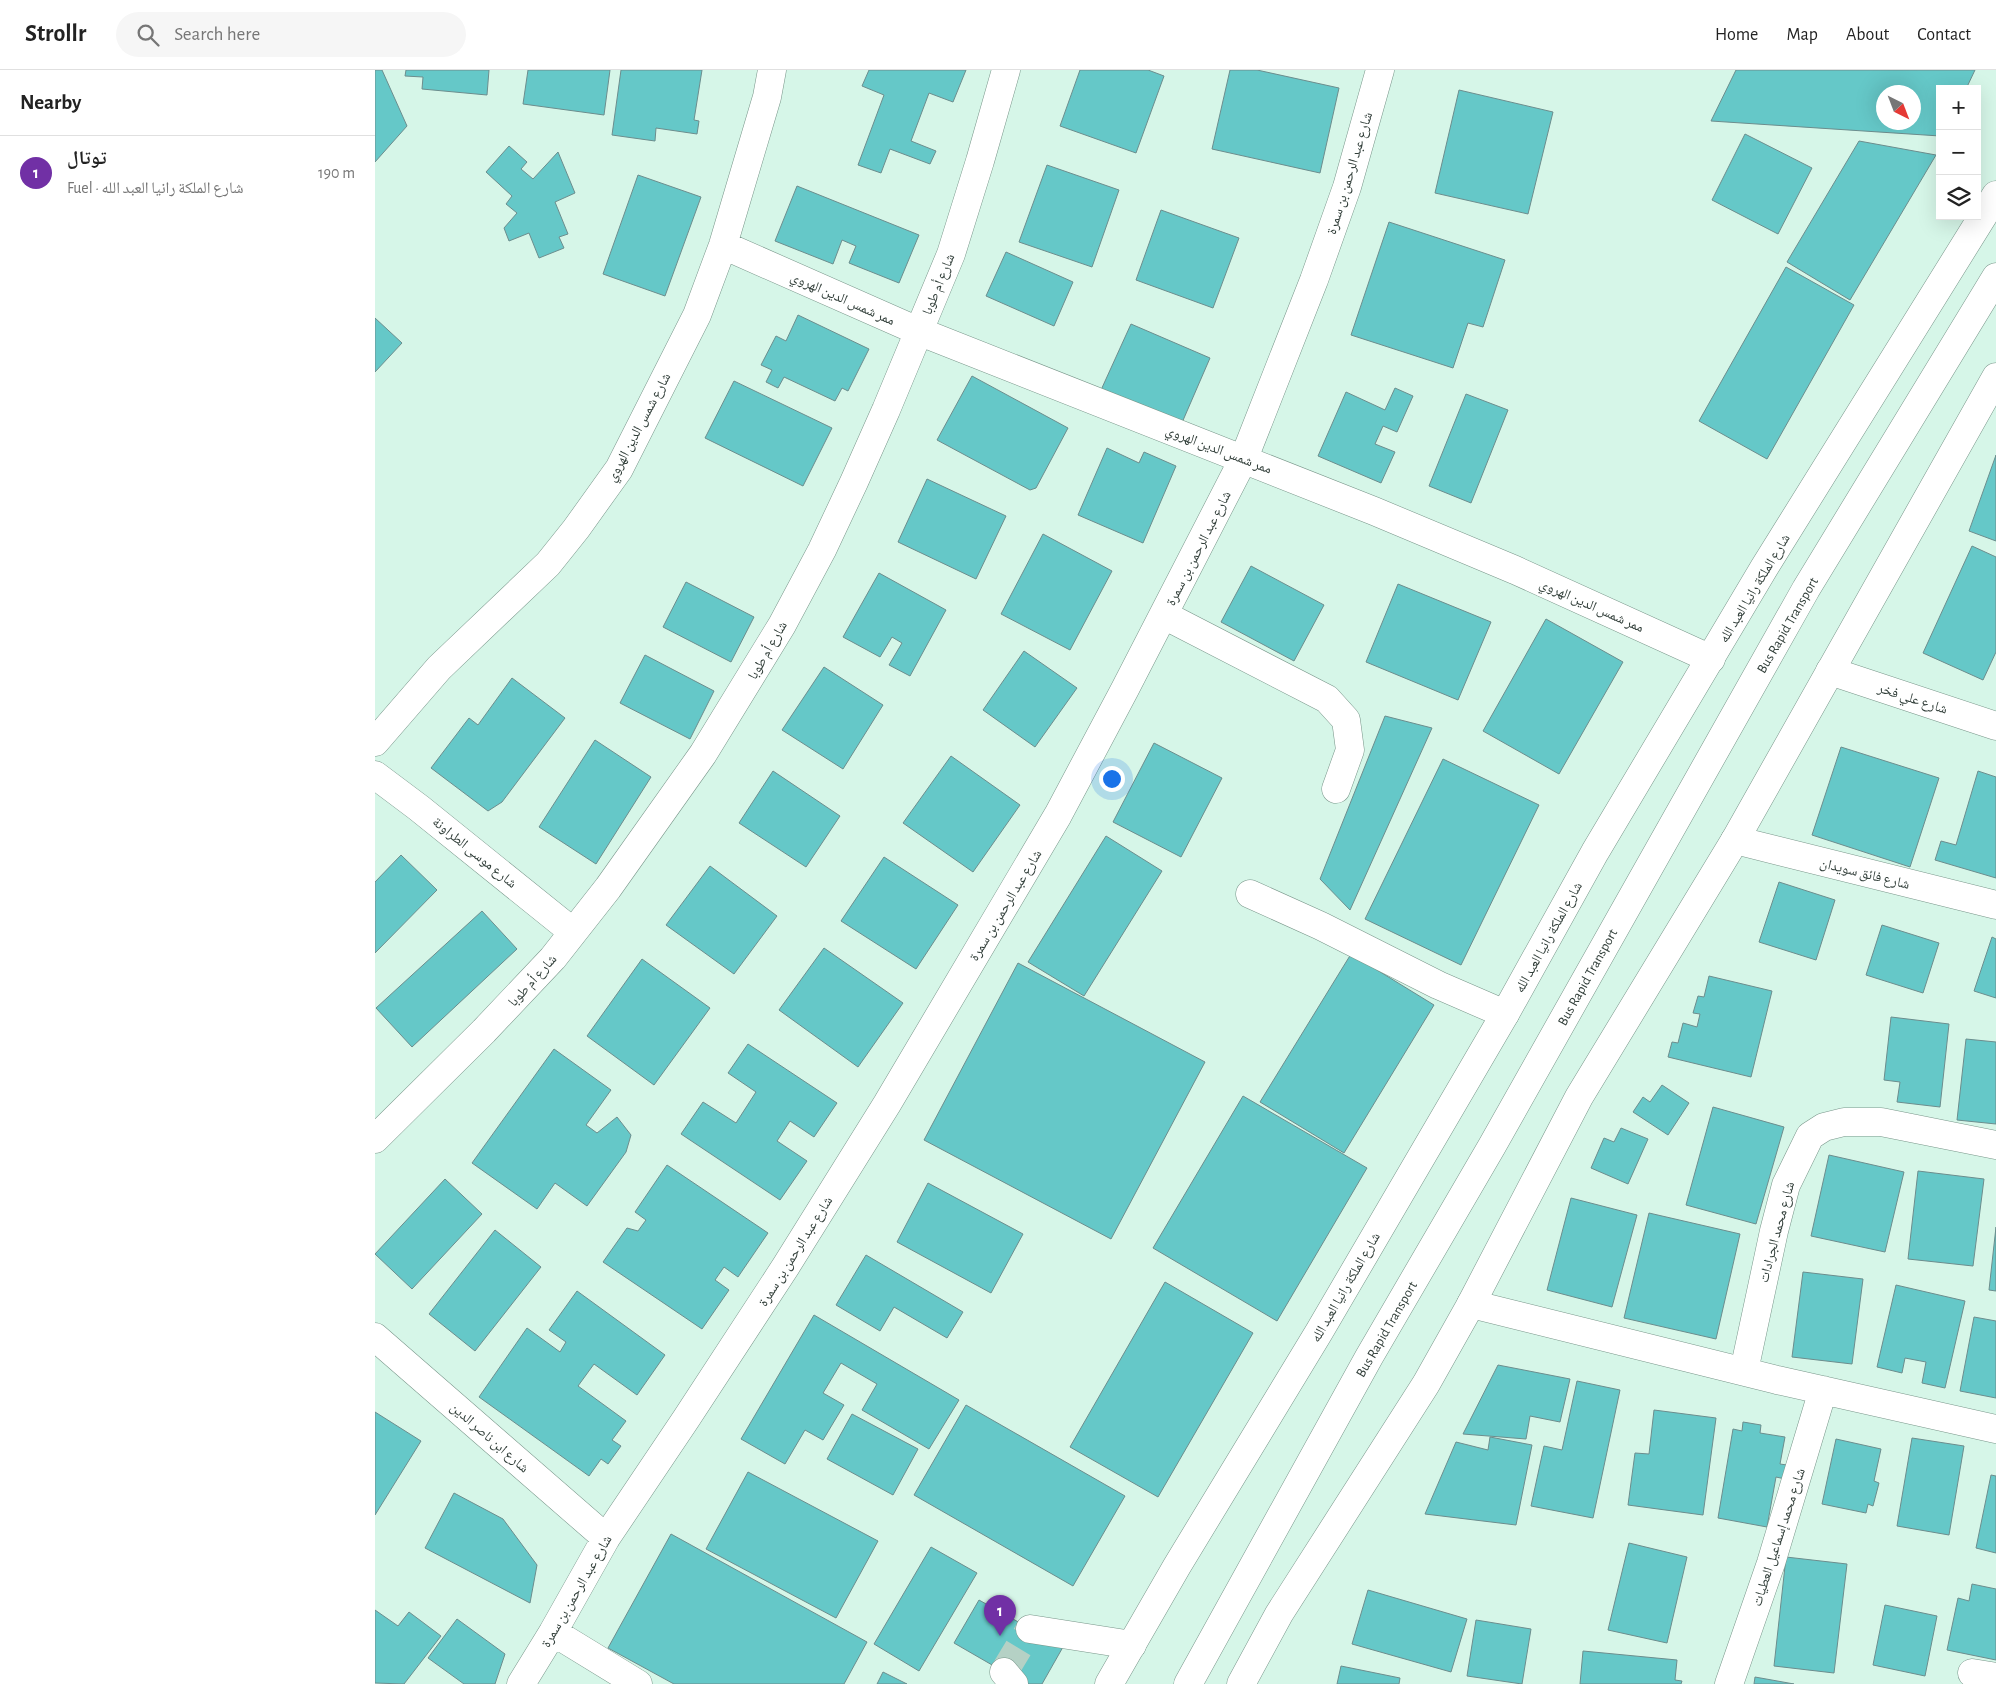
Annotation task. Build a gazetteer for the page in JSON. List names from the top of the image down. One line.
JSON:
{"streets":{"street":["شارع عبد الرحمن بن سمرة","شارع أم طوبا","ممر شمس الدين الهروي","شارع شمس الدين الهروي","شارع الملكة رانيا العبد الله","Bus Rapid Transport","شارع علي فخر","شارع موسى الطراونة","شارع فائق سويدان","شارع محمد الجرادات","شارع ابن ناصر الدين","شارع محمد إسماعيل العطيات"]},"crossings":[["شارع عبد الرحمن بن سمرة","ممر شمس الدين الهروي"],["شارع عبد الرحمن بن سمرة","شارع ابن ناصر الدين"],["شارع أم طوبا","ممر شمس الدين الهروي"],["شارع أم طوبا","شارع موسى الطراونة"],["ممر شمس الدين الهروي","شارع شمس الدين الهروي"],["ممر شمس الدين الهروي","شارع الملكة رانيا العبد الله"]],"north":"bottom right","page":{"header":"Strollr","search":"Search here","nav":["Home","Map","About","Contact"],"heading":"Nearby","map_buttons":["+","−"],"list":[{"mark":"1","name":"توتال","note":"Fuel · شارع الملكة رانيا العبد الله","value":"190 m"}],"pins":"1"}}
